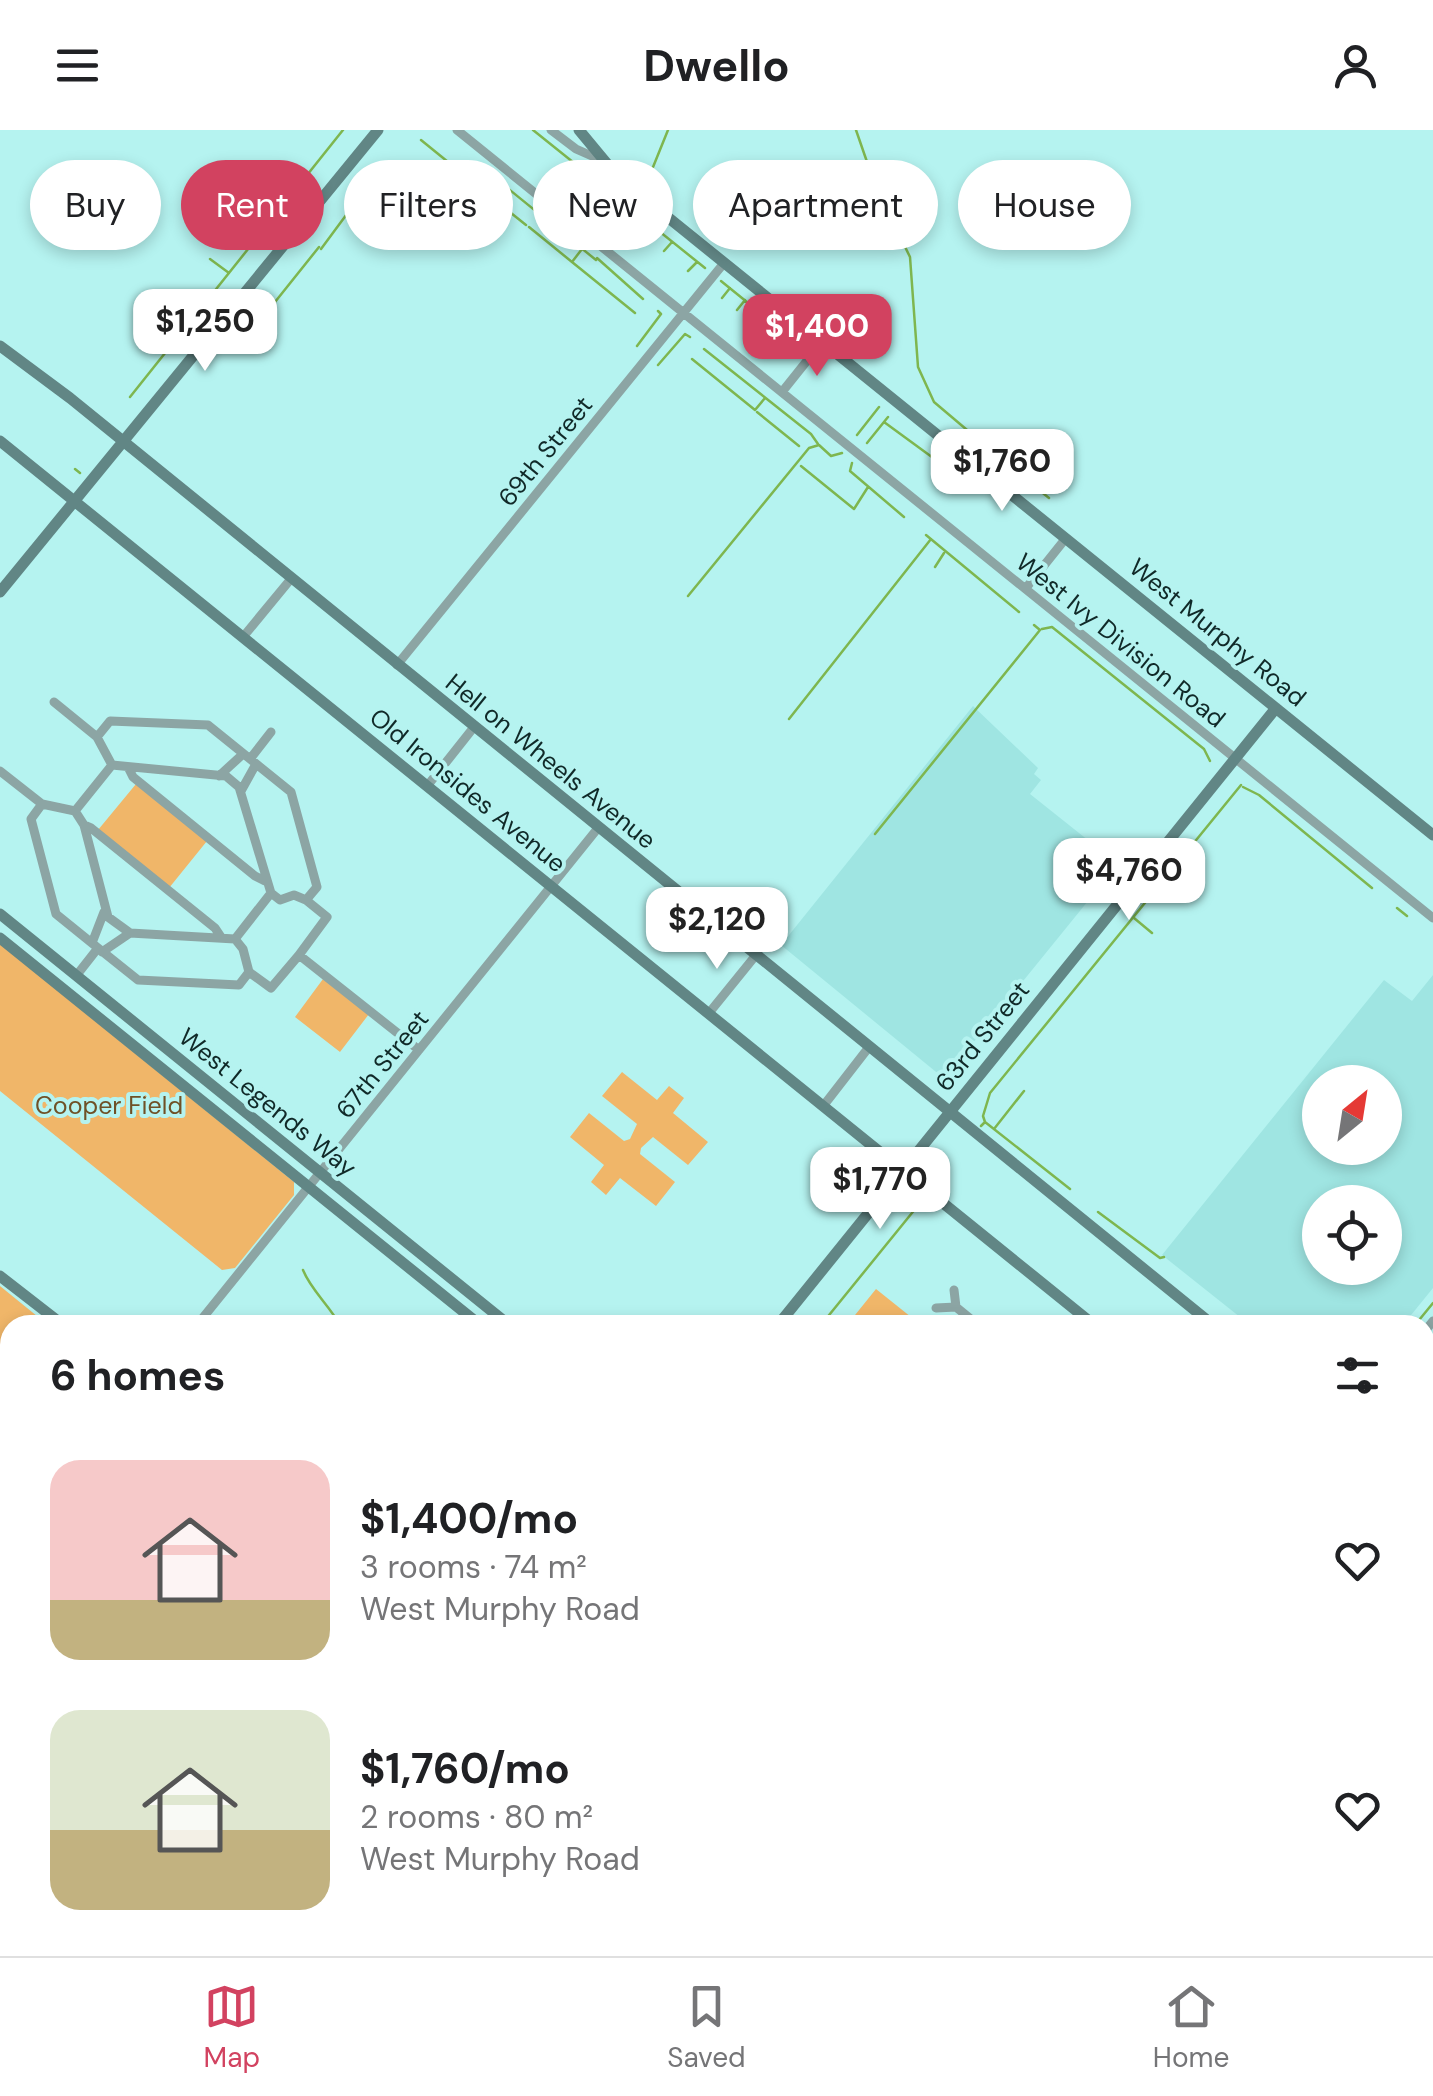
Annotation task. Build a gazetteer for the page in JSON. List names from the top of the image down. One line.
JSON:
{"streets":{"street":["69th Street","West Murphy Road","West Ivy Division Road","Hell on Wheels Avenue","Old Ironsides Avenue","63rd Street","67th Street","West Legends Way"]},"crossings":[["69th Street","West Murphy Road"],["69th Street","West Ivy Division Road"],["69th Street","Hell on Wheels Avenue"],["West Murphy Road","63rd Street"],["West Ivy Division Road","63rd Street"],["Hell on Wheels Avenue","63rd Street"],["Hell on Wheels Avenue","67th Street"],["Old Ironsides Avenue","63rd Street"],["Old Ironsides Avenue","67th Street"],["67th Street","West Legends Way"]],"parks":["Cooper Field"],"north":"top right","page":{"header":"Dwello","chip":["Buy","Rent","Filters","New","Apartment","House"],"price":["$1,250","$1,400","$1,760","$4,760","$2,120","$1,770"],"heading":"6 homes","list":[{"name":"$1,400/mo","note":"3 rooms · 74 m² · West Murphy Road"},{"name":"$1,760/mo","note":"2 rooms · 80 m² · West Murphy Road"}],"tabs":["Map","Saved","Home"]}}
